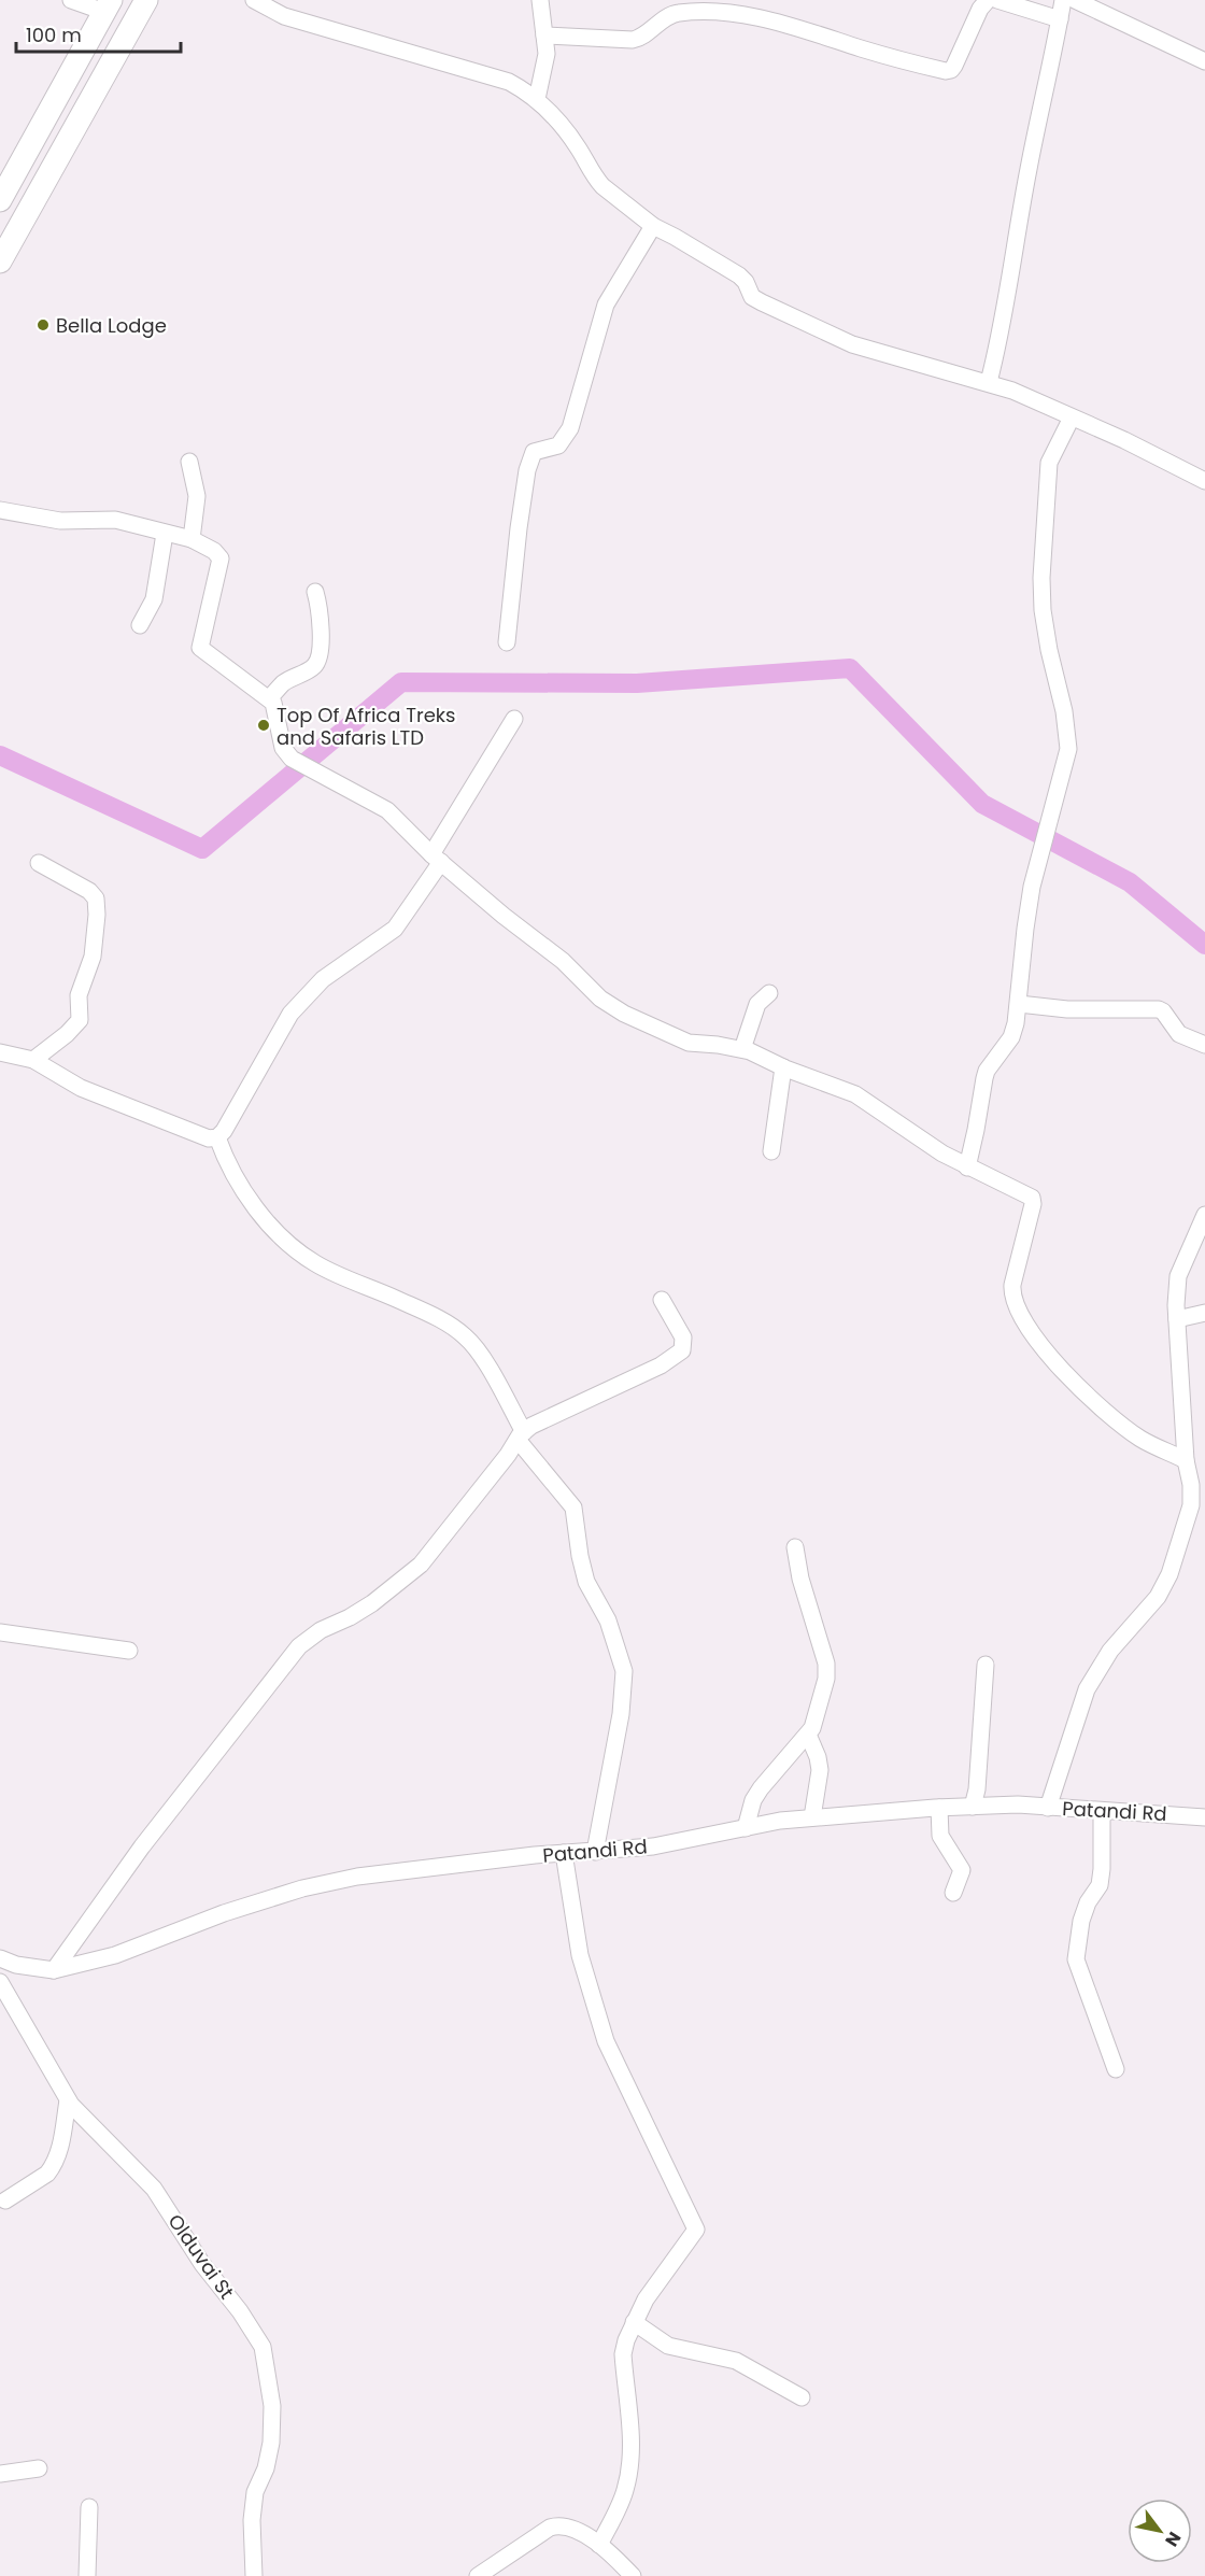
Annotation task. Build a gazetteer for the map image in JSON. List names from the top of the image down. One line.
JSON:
{"streets":{"street":["Patandi Rd","Olduvai St"]},"places":["Bella Lodge","Top Of Africa Treks and Safaris LTD"],"scale_bar":"100 m","north":"bottom right"}
